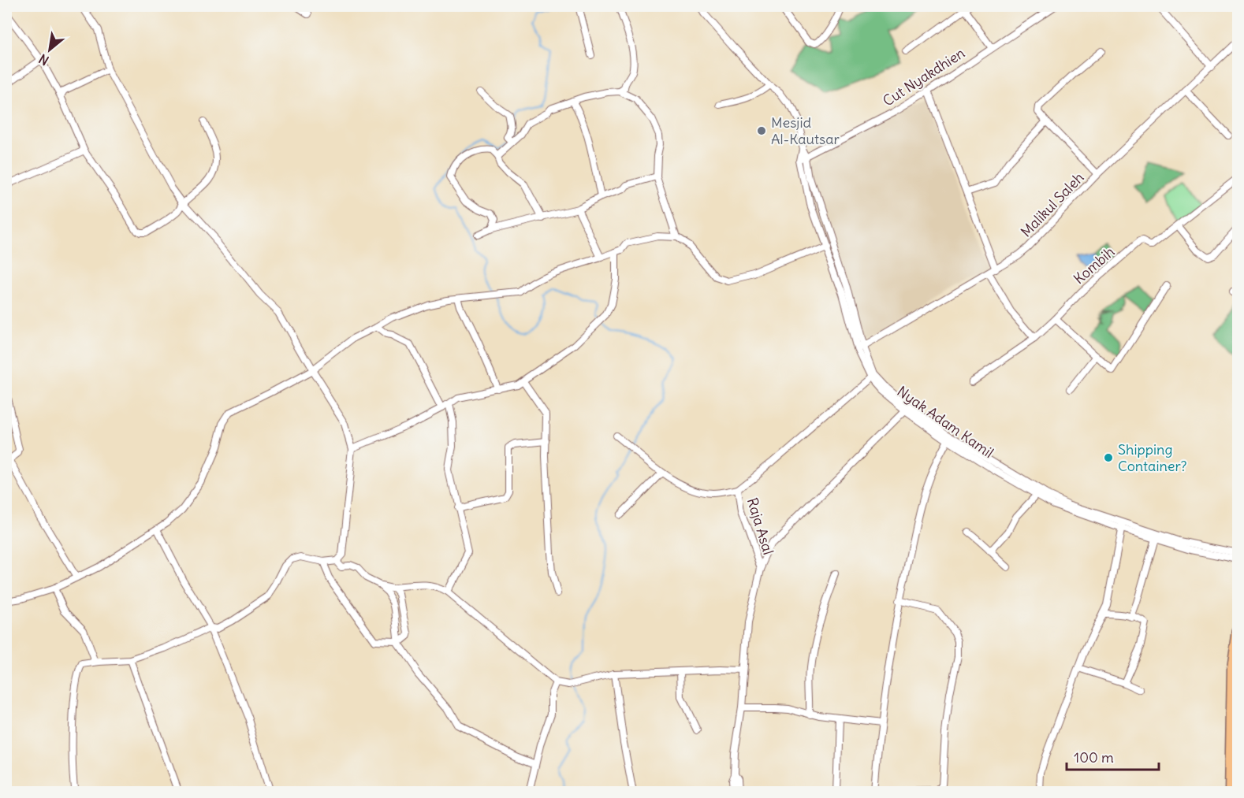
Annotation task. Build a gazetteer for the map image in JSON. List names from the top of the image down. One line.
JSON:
{"streets":{"street":["Cut Nyakdhien","Malikul Saleh","Kombih","Nyak Adam Kamil","Raja Asal"]},"crossings":[["Cut Nyakdhien","Nyak Adam Kamil"],["Malikul Saleh","Nyak Adam Kamil"],["Nyak Adam Kamil","Raja Asal"]],"places":["Mesjid Al-Kautsar","Shipping Container?"],"scale_bar":"100 m","north":"bottom left"}
